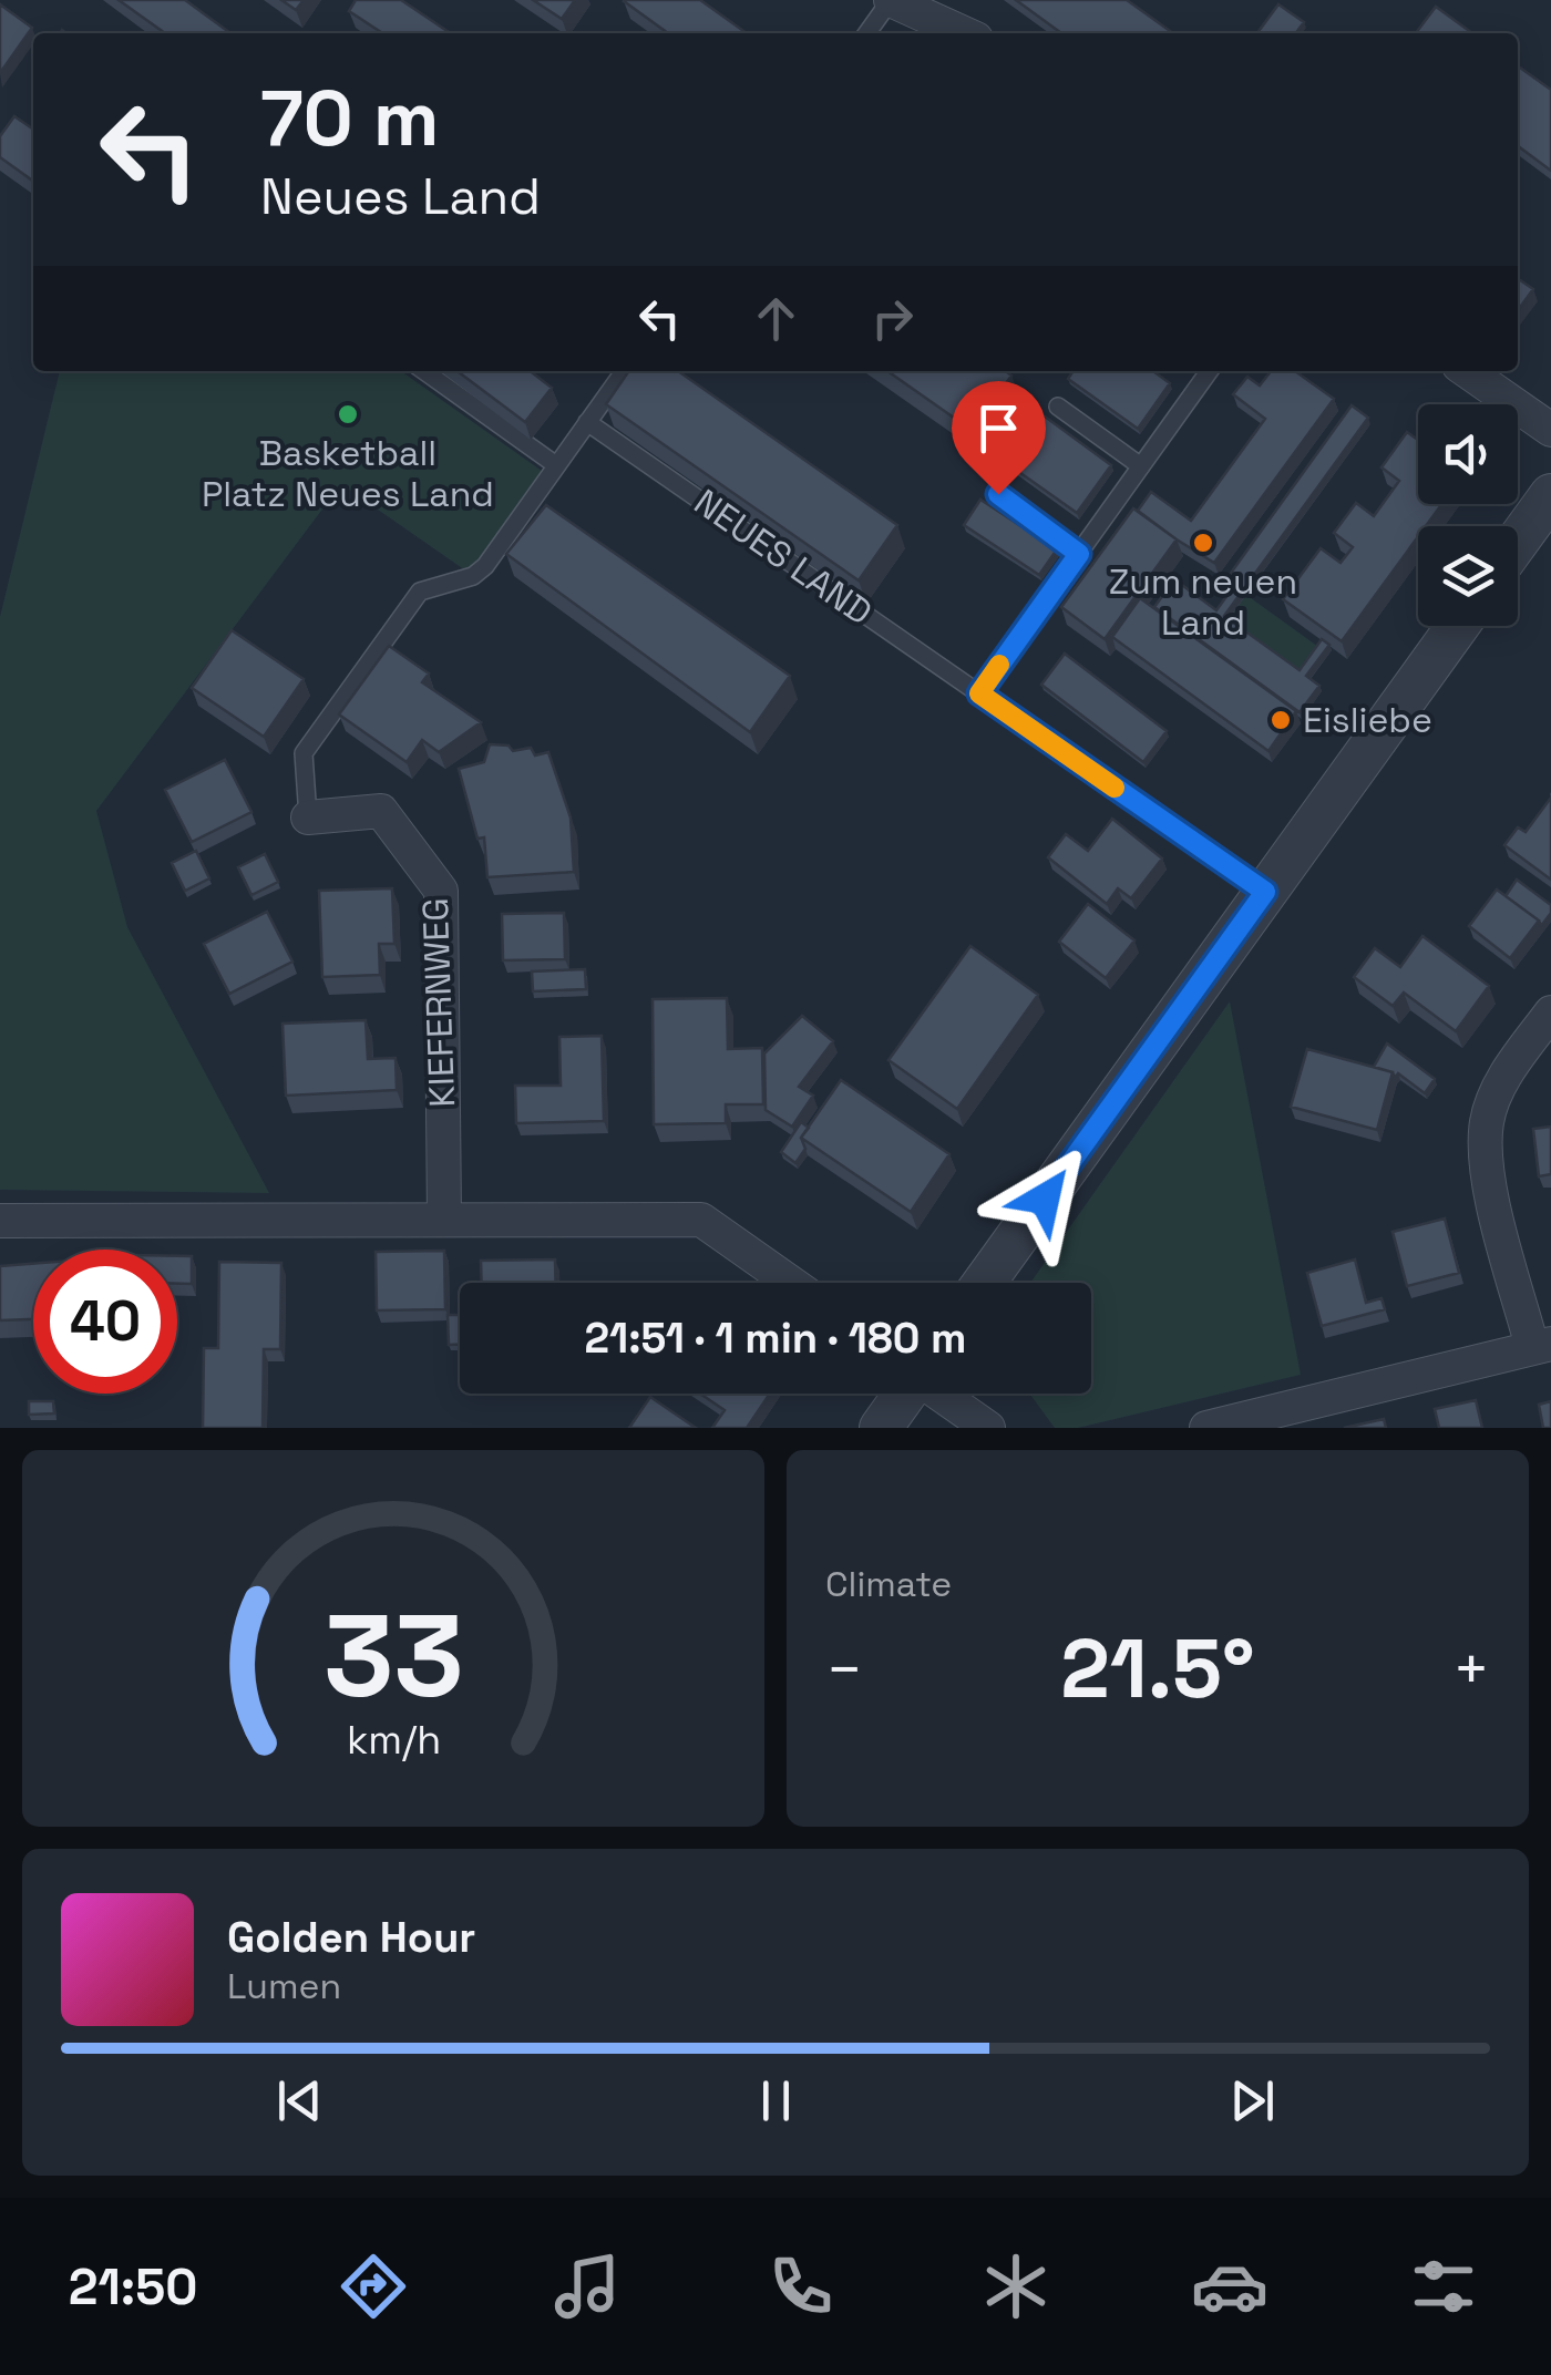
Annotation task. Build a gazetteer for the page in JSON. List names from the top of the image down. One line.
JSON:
{"streets":{"street":["KIEFERNWEG"],"lane":["NEUES LAND"]},"places":["Basketball Platz Neues Land","Zum neuen Land","Eisliebe"],"page":{"turn":["70 m","Neues Land"],"limit":"40","trip":"21:51 · 1 min · 180 m","tile":"Climate","heat":["−","21.5°","+"],"song":["Golden Hour","Lumen"],"tabs":"21:50","gauge":["33","km/h"]}}
